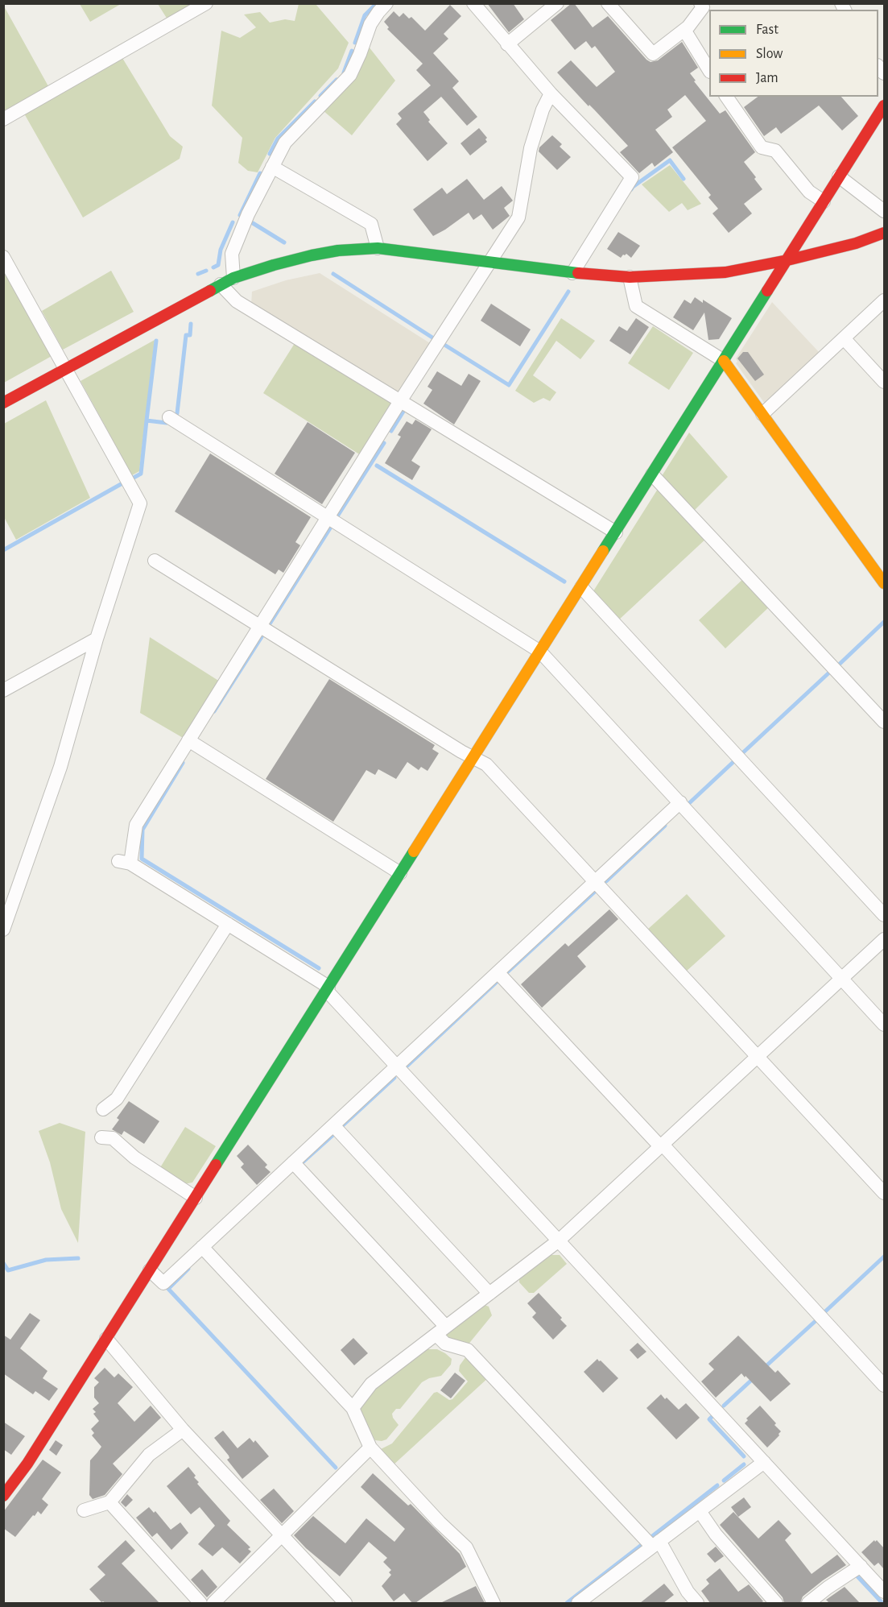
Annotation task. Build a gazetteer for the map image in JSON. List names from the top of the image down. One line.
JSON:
{"legend":["Fast","Slow","Jam"]}
